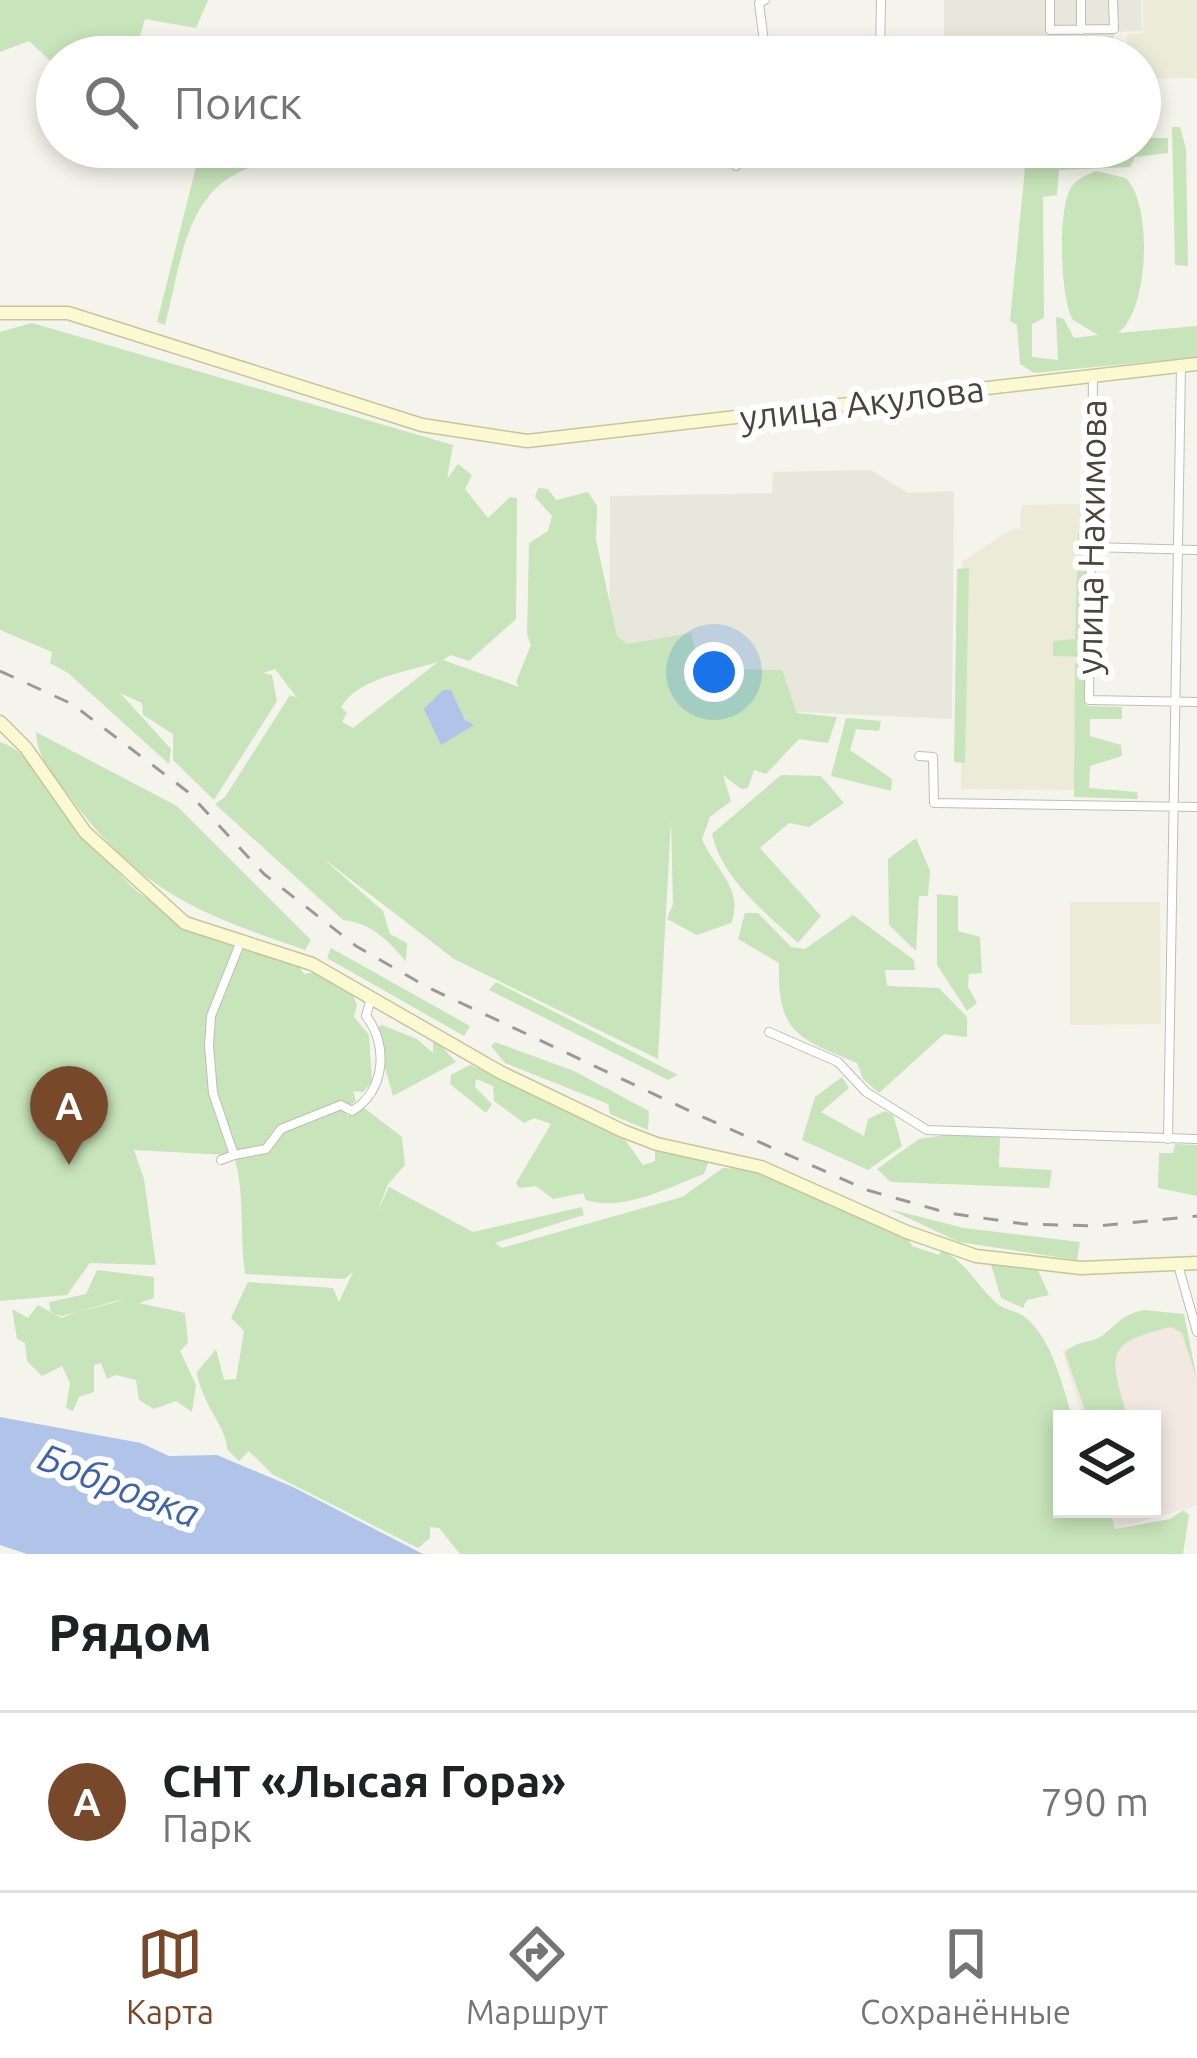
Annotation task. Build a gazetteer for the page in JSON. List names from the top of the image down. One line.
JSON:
{"streets":{"main road":["улица Акулова"],"street":["улица Нахимова"]},"crossings":[["улица Акулова","улица Нахимова"]],"water":["Бобровка"],"page":{"search":"Поиск","pins":"A","heading":"Рядом","list":[{"mark":"A","name":"СНТ «Лысая Гора»","note":"Парк","value":"790 m"}],"nav":["Карта","Маршрут","Сохранённые"]}}
